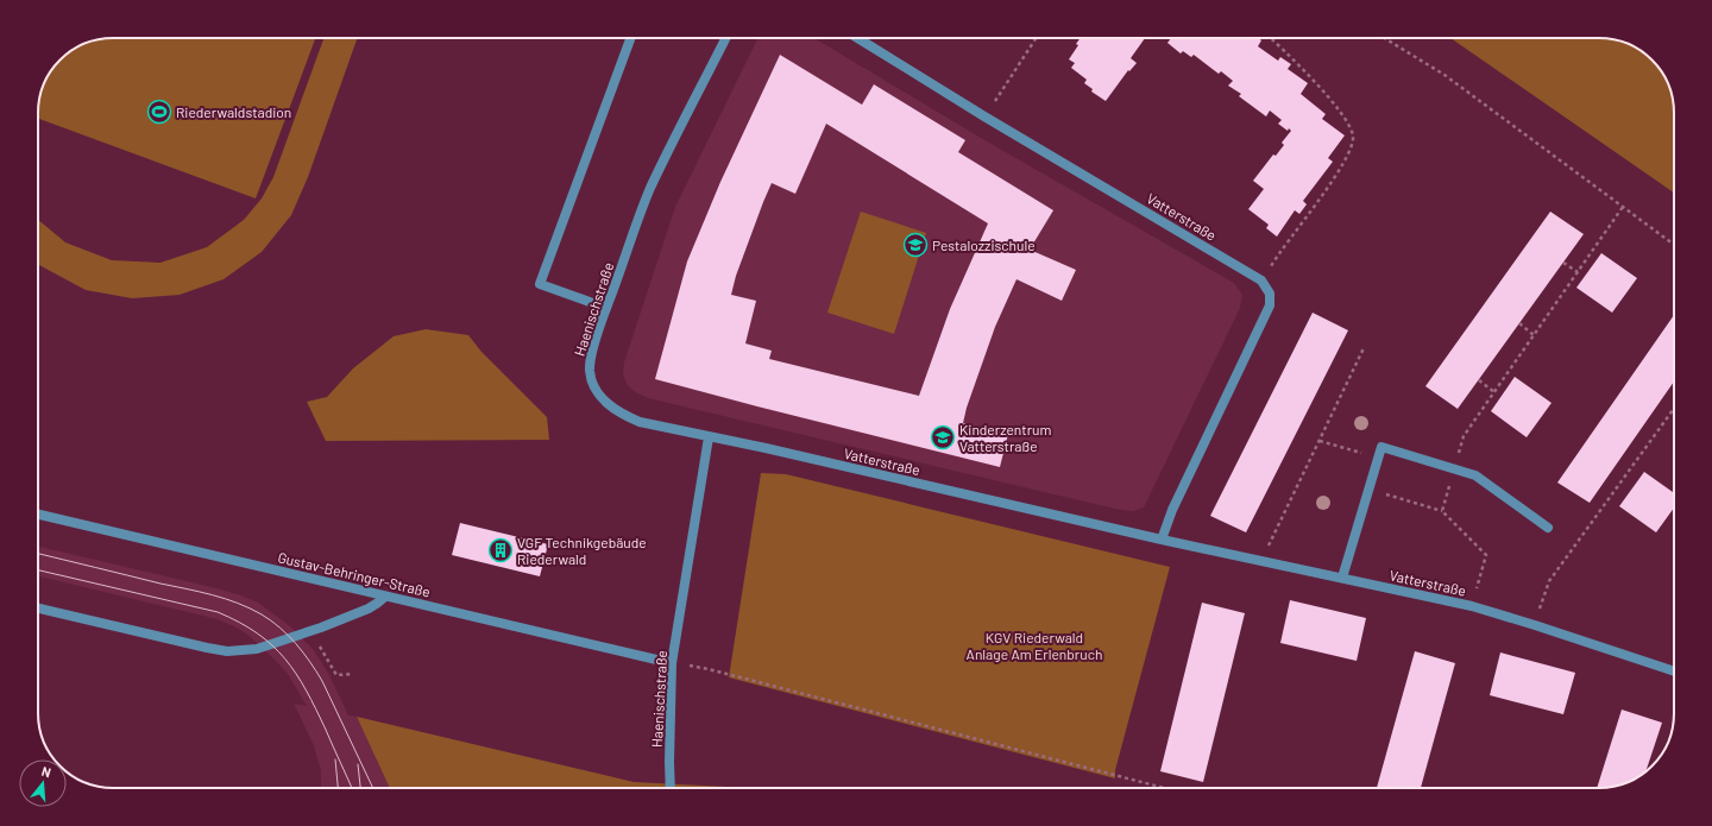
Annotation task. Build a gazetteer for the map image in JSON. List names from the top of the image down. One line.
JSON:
{"streets":{"street":["Vatterstraße","Haenischstraße","Gustav-Behringer-Straße"]},"crossings":[["Vatterstraße","Haenischstraße"],["Haenischstraße","Gustav-Behringer-Straße"]],"parks":["KGV Riederwald Anlage Am Erlenbruch"],"places":{"sports":["Riederwaldstadion"],"school or university":["Pestalozzischule","Kinderzentrum Vatterstraße"],"building":["VGF Technikgebäude Riederwald"]},"north":"top"}
